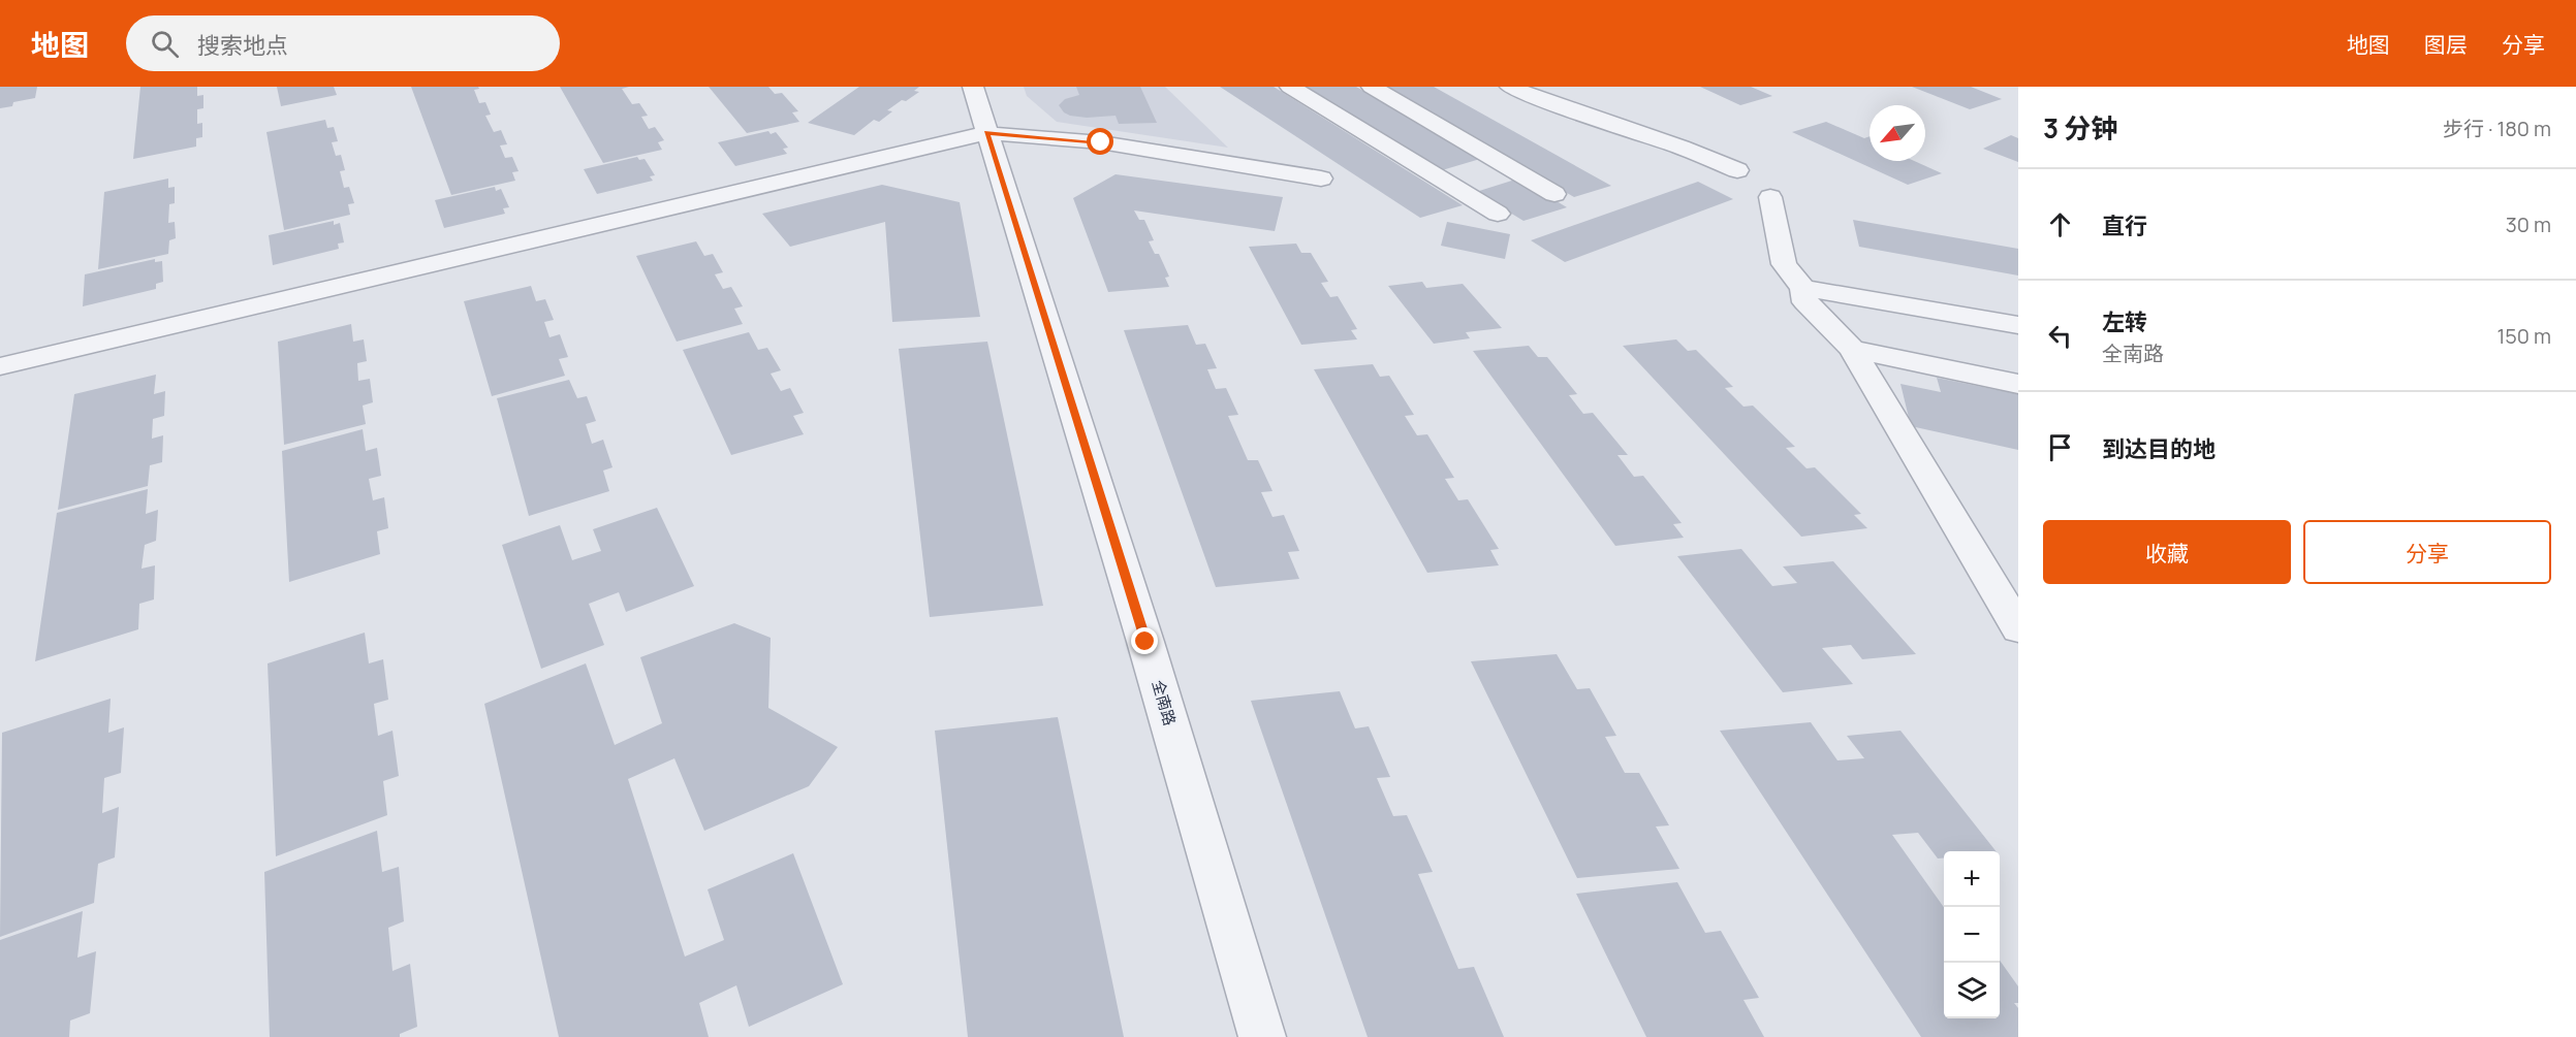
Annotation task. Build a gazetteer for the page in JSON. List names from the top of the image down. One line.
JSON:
{"streets":{"street":["全南路"]},"north":"bottom left","page":{"header":"地图","search":"搜索地点","nav":["地图","图层","分享"],"heading":["3 分钟","步行 · 180 m"],"list":[["直行","30 m"],["左转","全南路","150 m"],"到达目的地"],"buttons":["收藏","分享"],"map_buttons":["+","−"]}}
